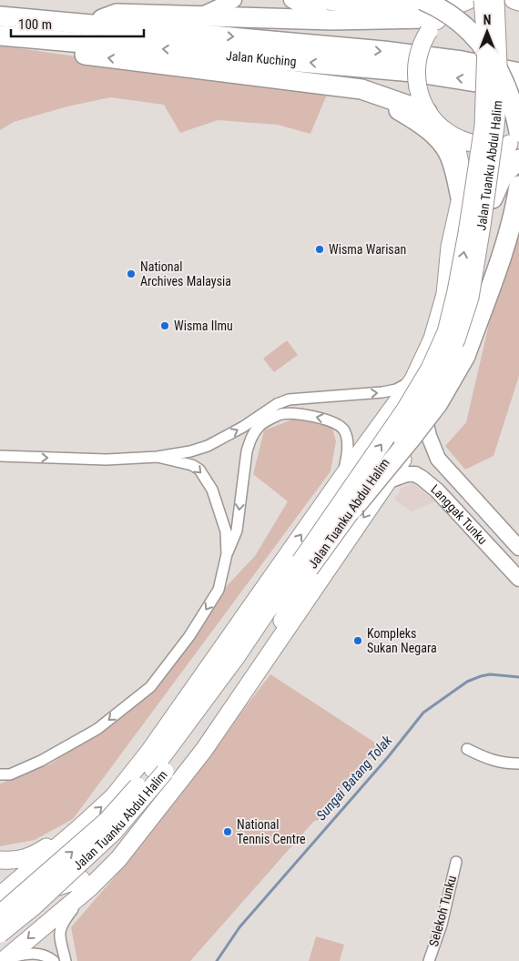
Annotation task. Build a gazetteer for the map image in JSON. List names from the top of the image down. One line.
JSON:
{"streets":{"highway":["Jalan Kuching"],"main road":["Jalan Tuanku Abdul Halim"],"street":["Langgak Tunku","Selekoh Tunku"]},"crossings":[["Jalan Tuanku Abdul Halim","Langgak Tunku"]],"water":["Sungai Batang Tolak"],"places":["Wisma Warisan","National Archives Malaysia","Wisma Ilmu","Kompleks Sukan Negara","National Tennis Centre"],"scale_bar":"100 m","north":"top"}
